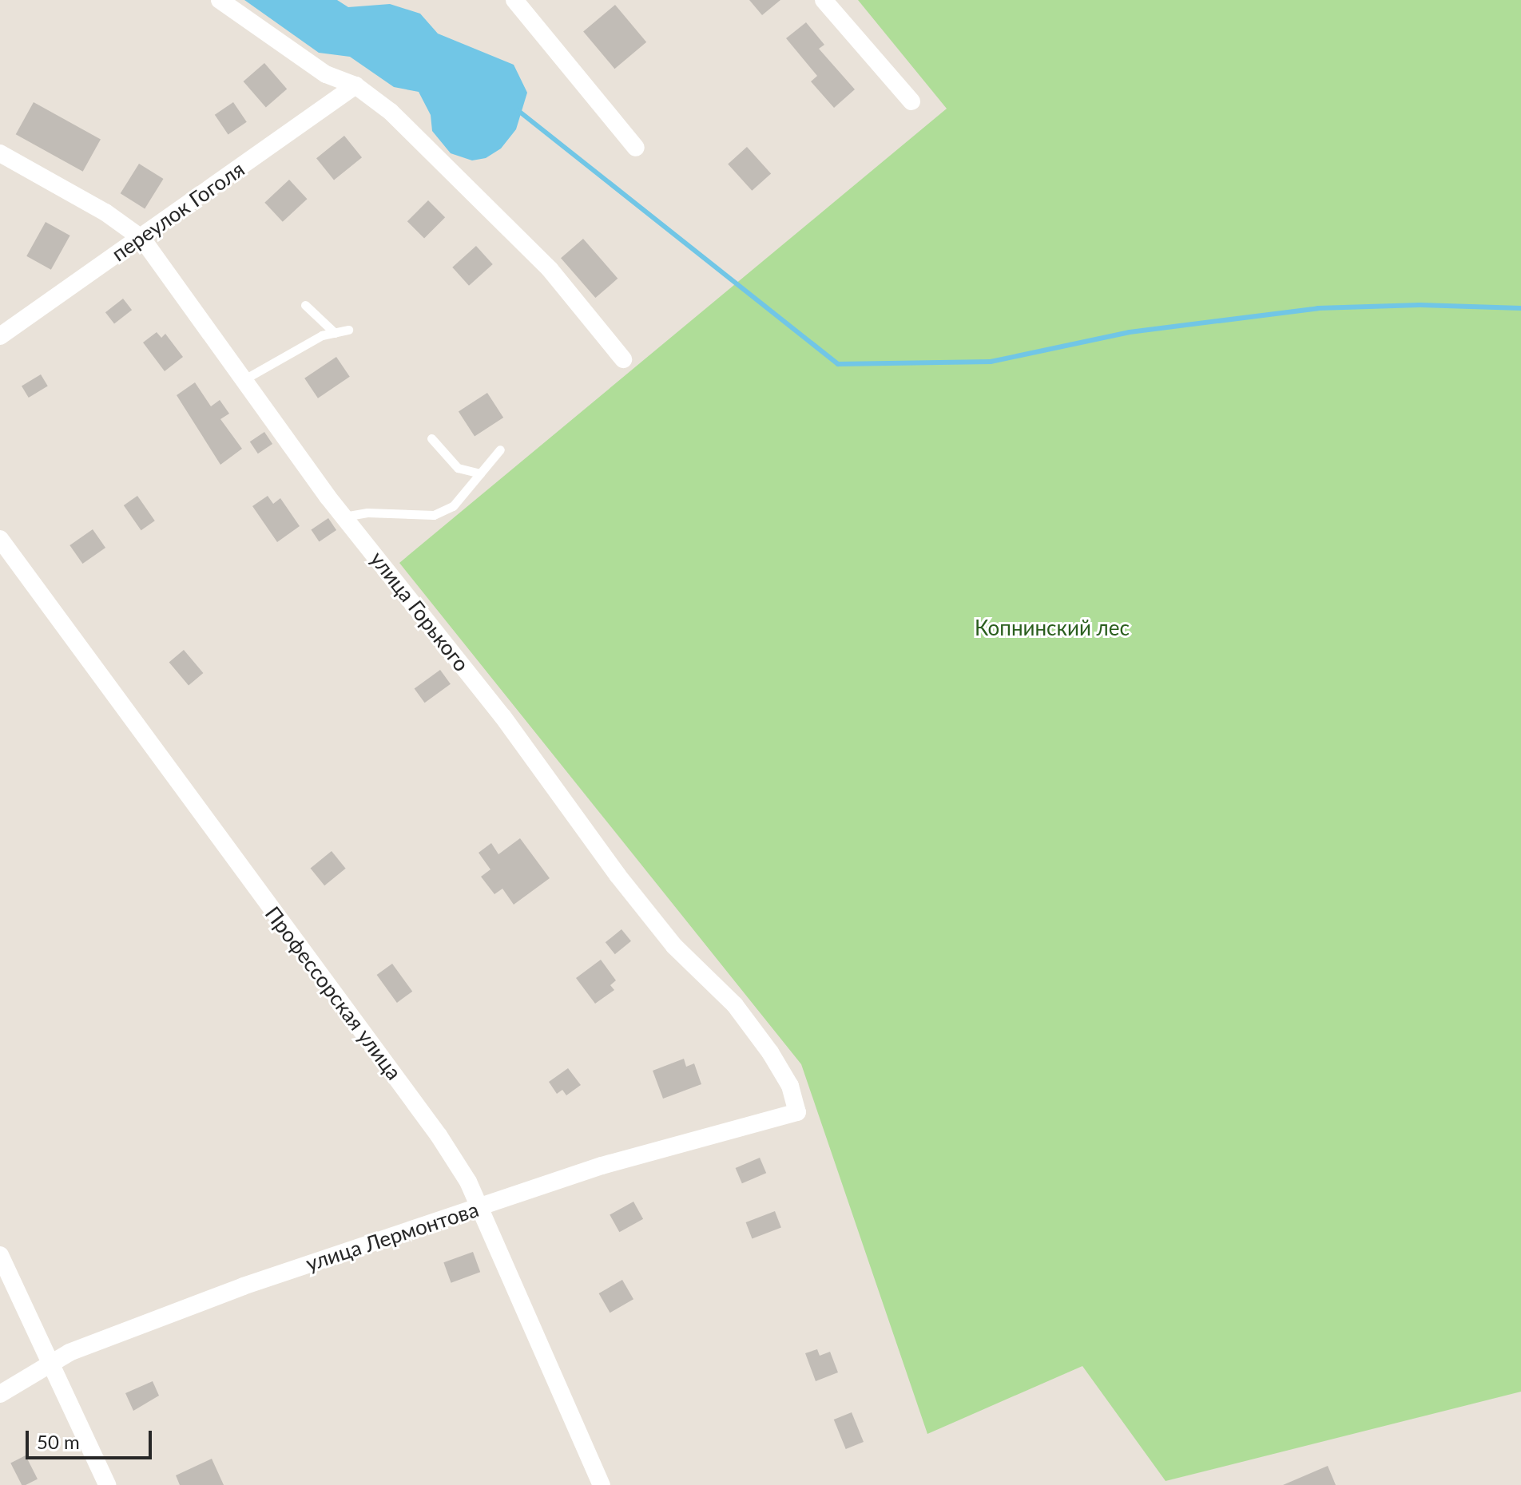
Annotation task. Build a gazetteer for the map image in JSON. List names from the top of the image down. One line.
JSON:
{"streets":{"street":["переулок Гоголя","улица Горького","Профессорская улица","улица Лермонтова"]},"crossings":[["переулок Гоголя","улица Горького"],["улица Горького","улица Лермонтова"],["Профессорская улица","улица Лермонтова"]],"parks":["Копнинский лес"],"scale_bar":"50 m"}
